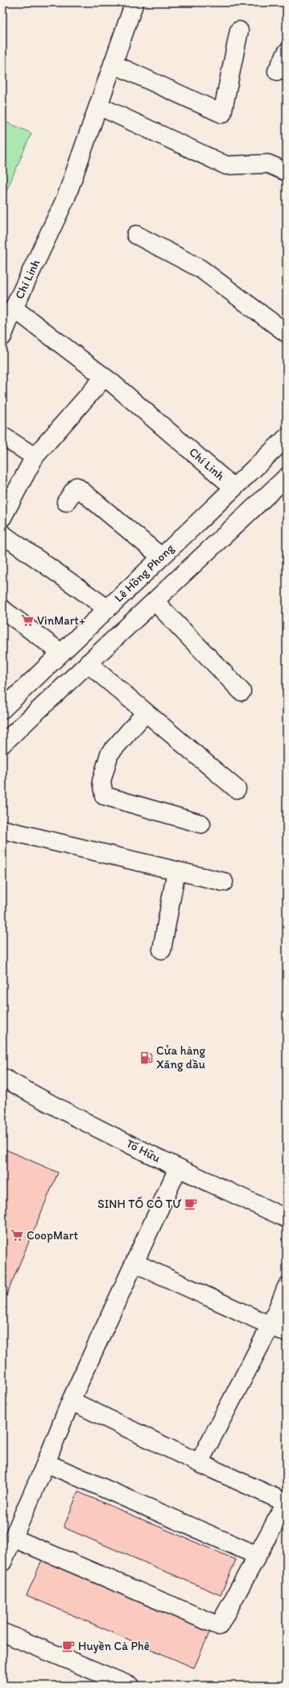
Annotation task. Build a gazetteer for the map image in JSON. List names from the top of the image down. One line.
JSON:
{"streets":{"street":["Chí Linh","Lê Hồng Phong","Tố Hữu"]},"crossings":[["Chí Linh","Lê Hồng Phong"]],"places":{"supermarket":["VinMart+","CoopMart"],"fuel station":["Cửa hàng Xăng dầu"],"cafe":["SINH TỐ CÔ TƯ","Huyền Cà Phê"]}}
